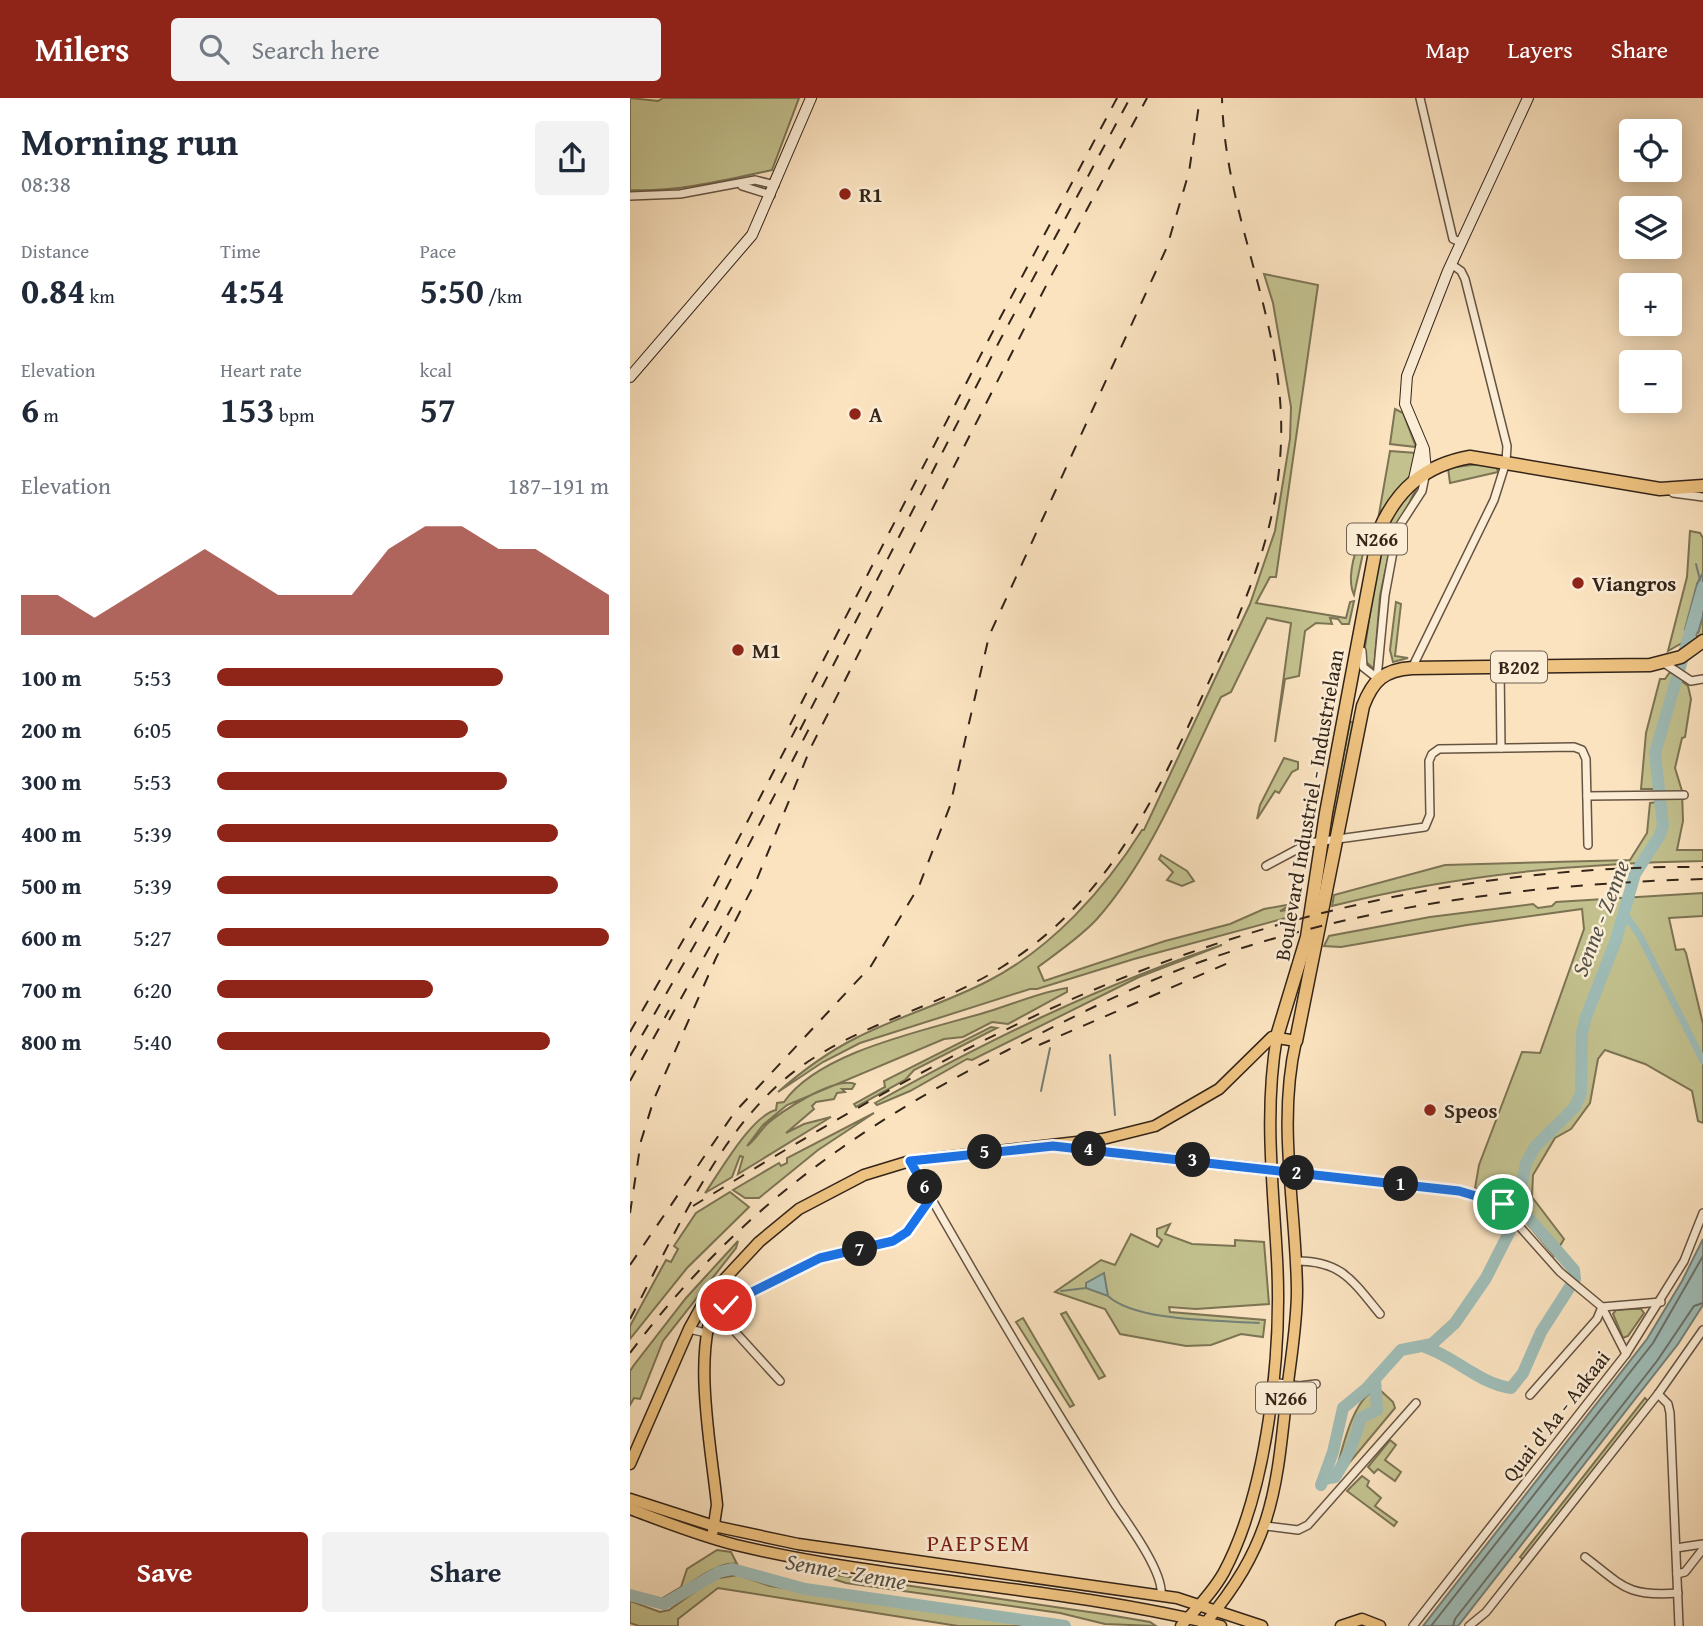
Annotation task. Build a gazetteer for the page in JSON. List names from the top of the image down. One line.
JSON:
{"streets":{"highway":["N266","B202","Boulevard Industriel - Industrielaan"],"street":["Quai d'Aa - Aakaai"]},"crossings":[["N266","Boulevard Industriel - Industrielaan"],["B202","Boulevard Industriel - Industrielaan"]],"districts":["PAEPSEM"],"water":["Senne - Zenne"],"places":["R1","A","Viangros","M1","Speos"],"page":{"header":"Milers","search":"Search here","nav":["Map","Layers","Share"],"heading":["Morning run","08:38"],"map_buttons":["+","−"],"stats":[["Distance","0.84 km"],["Time","4:54"],["Pace","5:50 /km"],["Elevation","6 m"],["Heart rate","153 bpm"],["kcal","57"]],"chart":["Elevation","187–191 m"],"list":[{"name":"100 m","note":"5:53"},{"name":"200 m","note":"6:05"},{"name":"300 m","note":"5:53"},{"name":"400 m","note":"5:39"},{"name":"500 m","note":"5:39"},{"name":"600 m","note":"5:27"},{"name":"700 m","note":"6:20"},{"name":"800 m","note":"5:40"}],"pins":["4","5","3","2","1","6","7"],"buttons":["Save","Share"]}}
